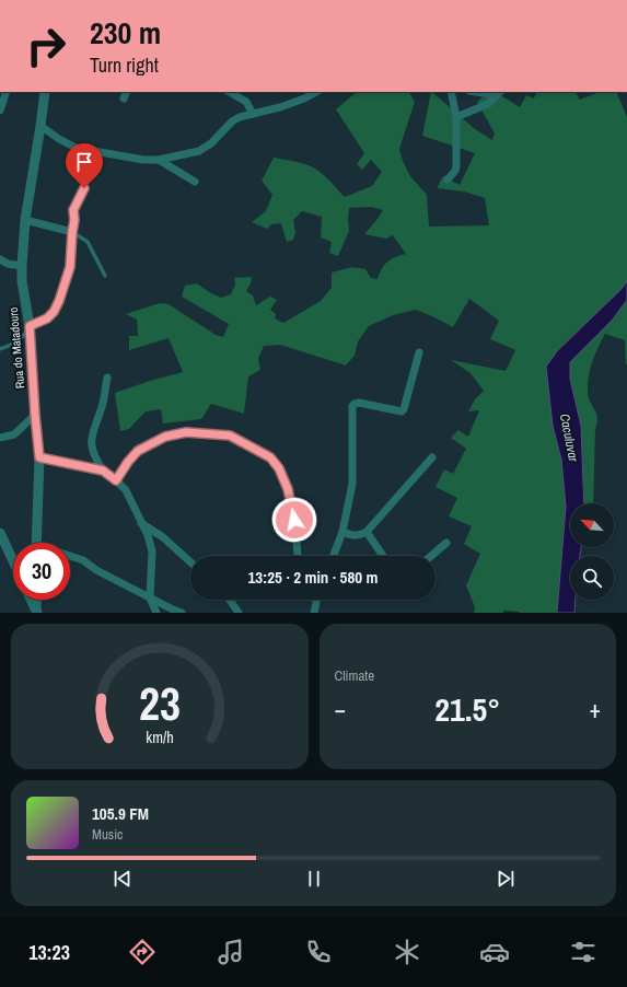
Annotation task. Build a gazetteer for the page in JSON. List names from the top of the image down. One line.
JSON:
{"streets":{"street":["Rua do Matadouro"]},"water":["Caculuvar"],"north":"top left","page":{"turn":["230 m","Turn right"],"limit":"30","trip":"13:25 · 2 min · 580 m","tile":"Climate","heat":["−","21.5°","+"],"song":["105.9 FM","Music"],"tabs":"13:23","gauge":["23","km/h"]}}
